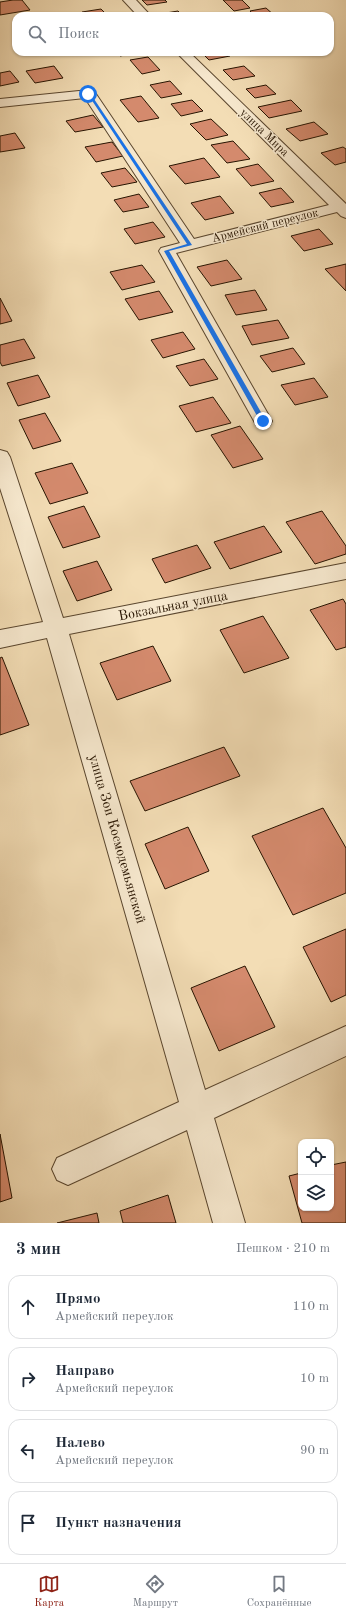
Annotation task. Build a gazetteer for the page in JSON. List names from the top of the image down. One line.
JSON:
{"streets":{"street":["улица Мира","Армейский переулок","Вокзальная улица","улица Зои Космодемьянской"]},"crossings":[["улица Мира","Армейский переулок"],["Вокзальная улица","улица Зои Космодемьянской"]],"page":{"search":"Поиск","heading":["3 мин","Пешком · 210 m"],"list":[["Прямо","Армейский переулок","110 m"],["Направо","Армейский переулок","10 m"],["Налево","Армейский переулок","90 m"],"Пункт назначения"],"nav":["Карта","Маршрут","Сохранённые"]}}
